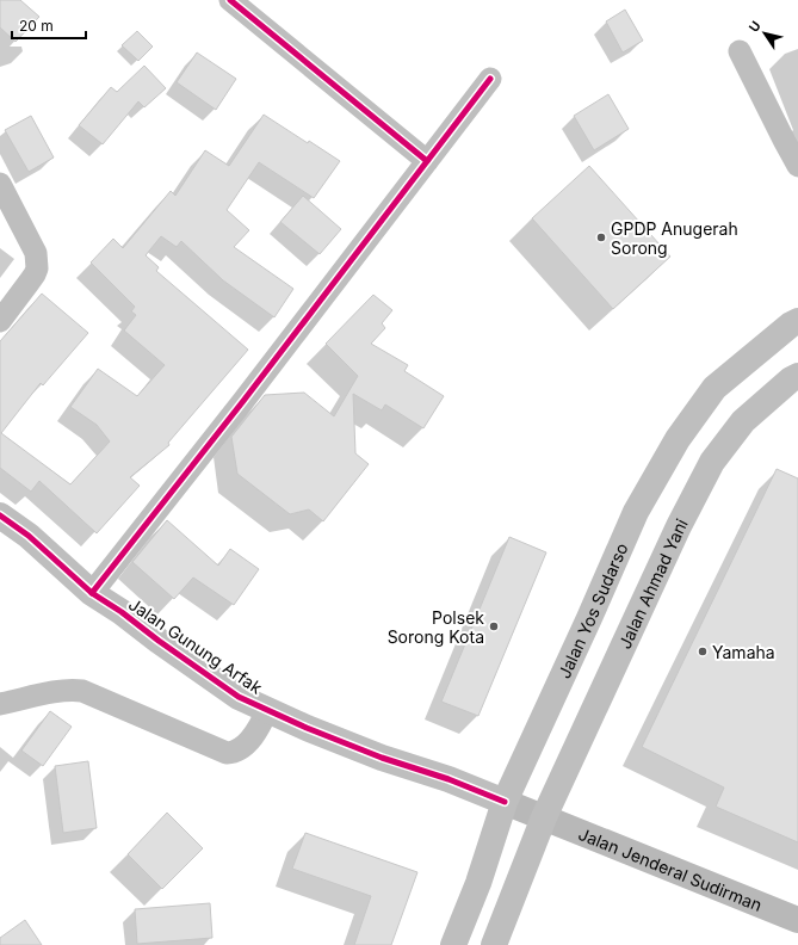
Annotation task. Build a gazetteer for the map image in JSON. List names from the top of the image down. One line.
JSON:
{"streets":{"main road":["Jalan Ahmad Yani","Jalan Yos Sudarso","Jalan Gunung Arfak","Jalan Jenderal Sudirman"]},"crossings":[["Jalan Ahmad Yani","Jalan Gunung Arfak"],["Jalan Ahmad Yani","Jalan Jenderal Sudirman"],["Jalan Yos Sudarso","Jalan Gunung Arfak"],["Jalan Gunung Arfak","Jalan Jenderal Sudirman"]],"places":["GPDP Anugerah Sorong","Polsek Sorong Kota","Yamaha"],"scale_bar":"20 m","north":"top left"}
